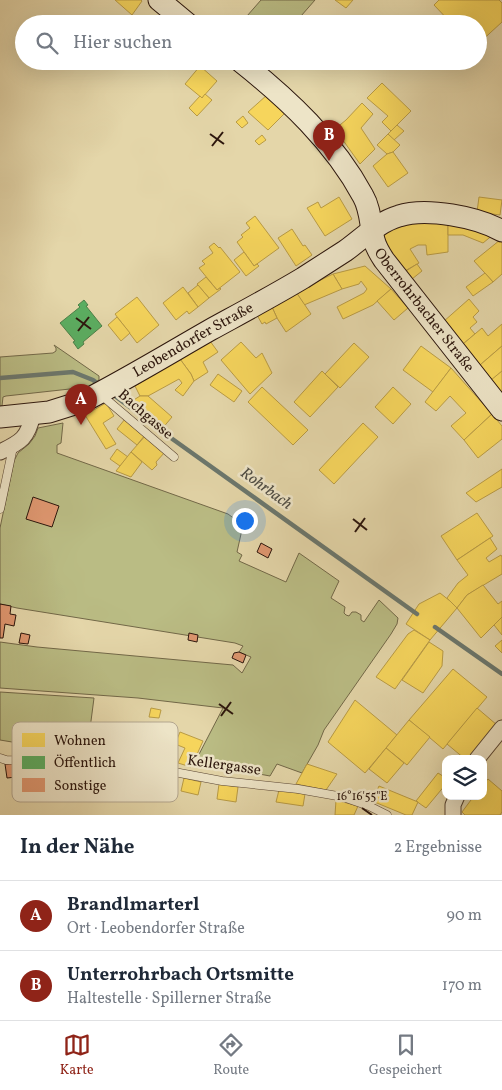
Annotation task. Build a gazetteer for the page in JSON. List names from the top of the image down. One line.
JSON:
{"streets":{"main road":["Oberrohrbacher Straße","Leobendorfer Straße"],"lane":["Bachgasse","Kellergasse"]},"crossings":[["Oberrohrbacher Straße","Leobendorfer Straße"],["Leobendorfer Straße","Bachgasse"]],"water":["Rohrbach"],"legend":["Wohnen","Öffentlich","Sonstige"],"page":{"search":"Hier suchen","pins":["B","A"],"heading":["In der Nähe","2 Ergebnisse"],"list":[{"mark":"A","name":"Brandlmarterl","note":"Ort · Leobendorfer Straße","value":"90 m"},{"mark":"B","name":"Unterrohrbach Ortsmitte","note":"Haltestelle · Spillerner Straße","value":"170 m"}],"nav":["Karte","Route","Gespeichert"]},"coordinates":["16°16'55\"E"]}
